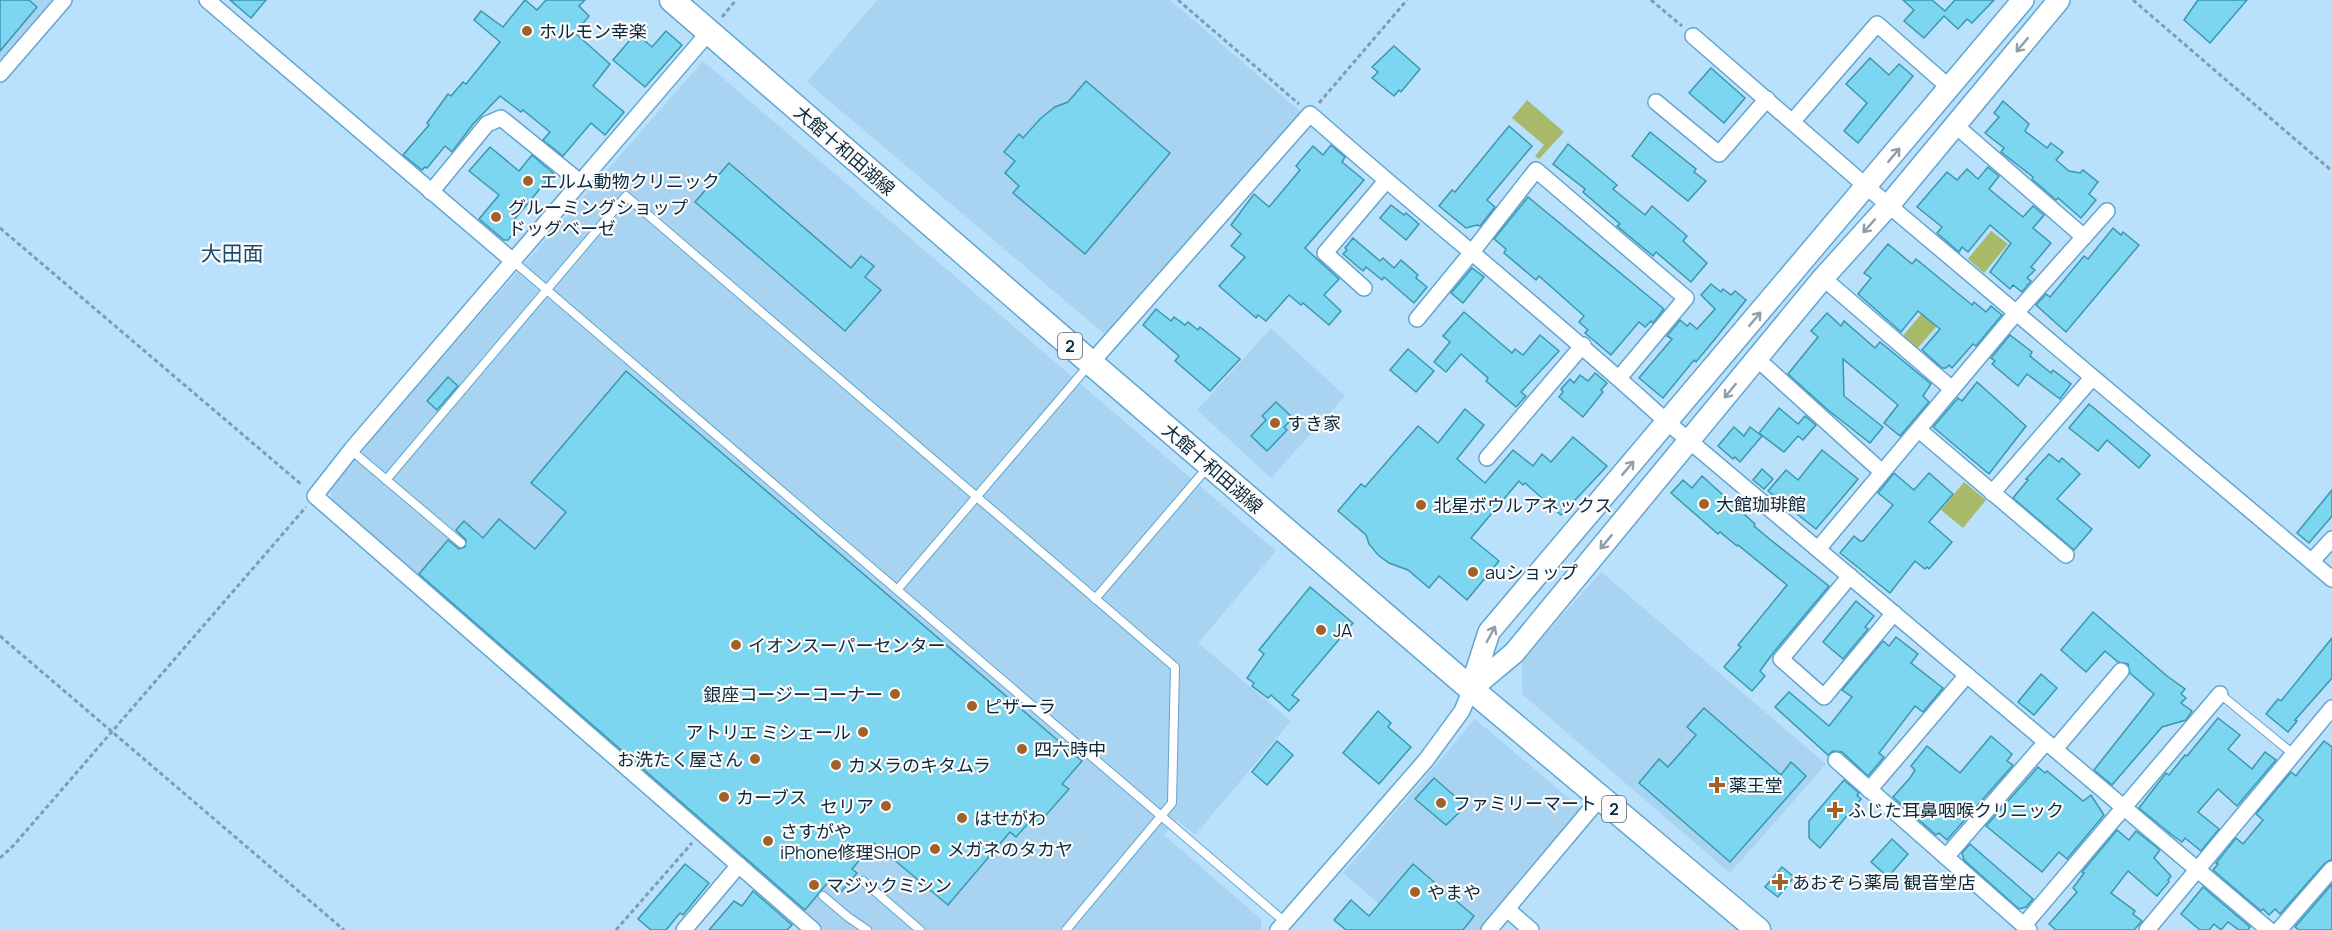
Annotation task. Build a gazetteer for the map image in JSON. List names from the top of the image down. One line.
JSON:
{"streets":{"main road":["大館十和田湖線","2"]},"districts":["大田面"],"places":{"other":["ホルモン幸楽","エルム動物クリニック","グルーミングショップ ドッグベーゼ","すき家","大館珈琲館","北星ボウルアネックス","auショップ","JA","イオンスーパーセンター","銀座コージーコーナー","ピザーラ","アトリエ ミシェール","四六時中","お洗たく屋さん","カメラのキタムラ","カーブス","ファミリーマート","セリア","はせがわ","さすがや iPhone修理SHOP","メガネのタカヤ","マジックミシン","やまや"],"health":["薬王堂","ふじた耳鼻咽喉クリニック","あおぞら薬局 観音堂店"]}}
